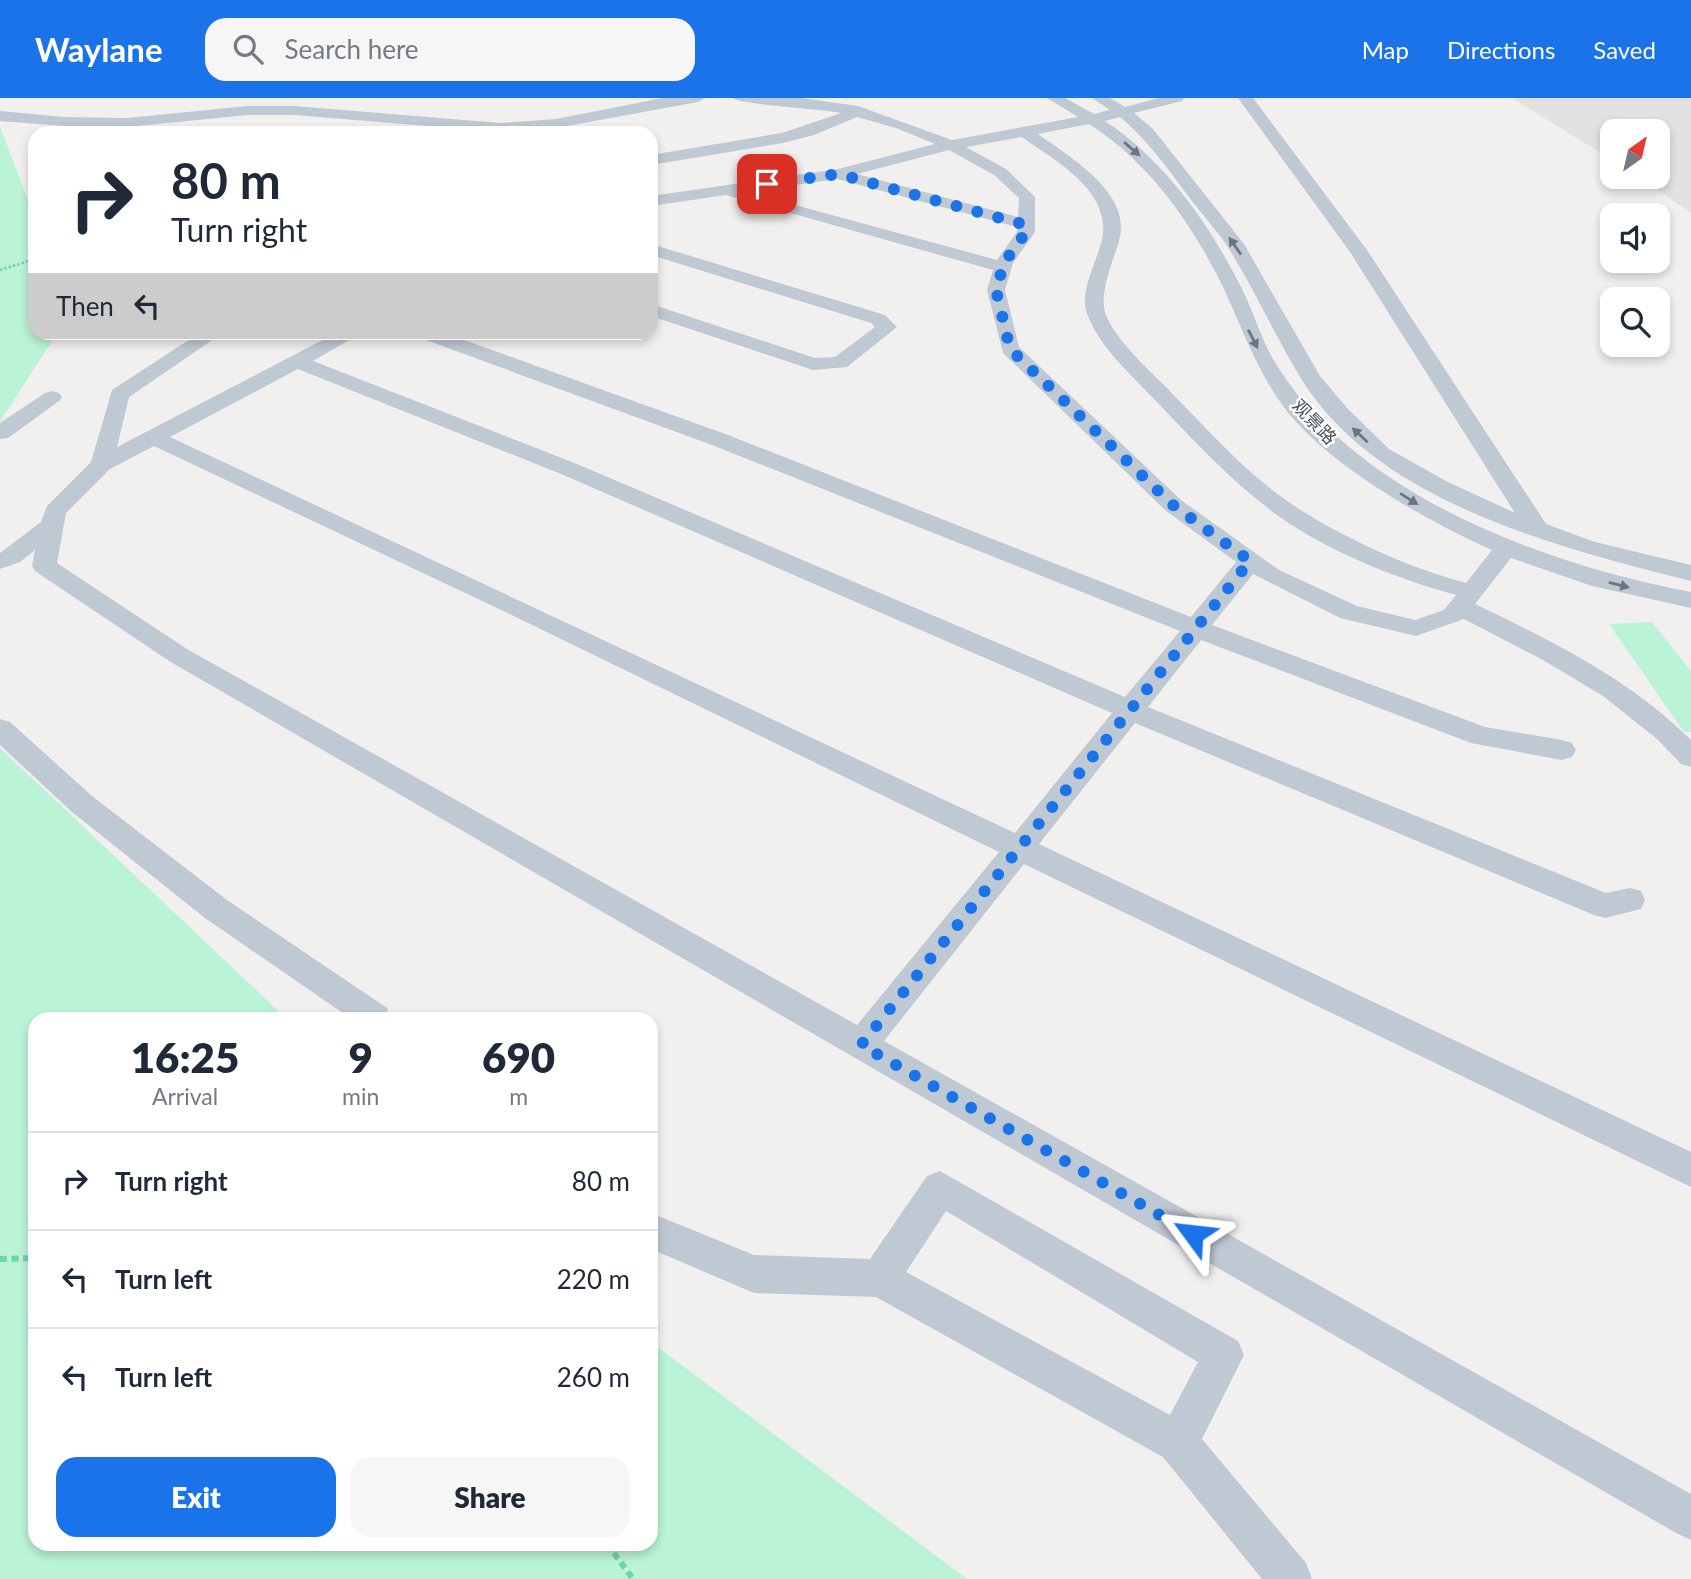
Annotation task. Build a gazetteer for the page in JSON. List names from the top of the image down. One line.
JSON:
{"streets":{"street":["观景路"]},"north":"top right","page":{"header":"Waylane","search":"Search here","nav":["Map","Directions","Saved"],"turn":["80 m","Turn right"],"then":"Then","eta":["16:25","Arrival","9","min","690","m"],"list":[{"name":"Turn right","value":"80 m"},{"name":"Turn left","value":"220 m"},{"name":"Turn left","value":"260 m"}],"buttons":["Exit","Share"]}}
